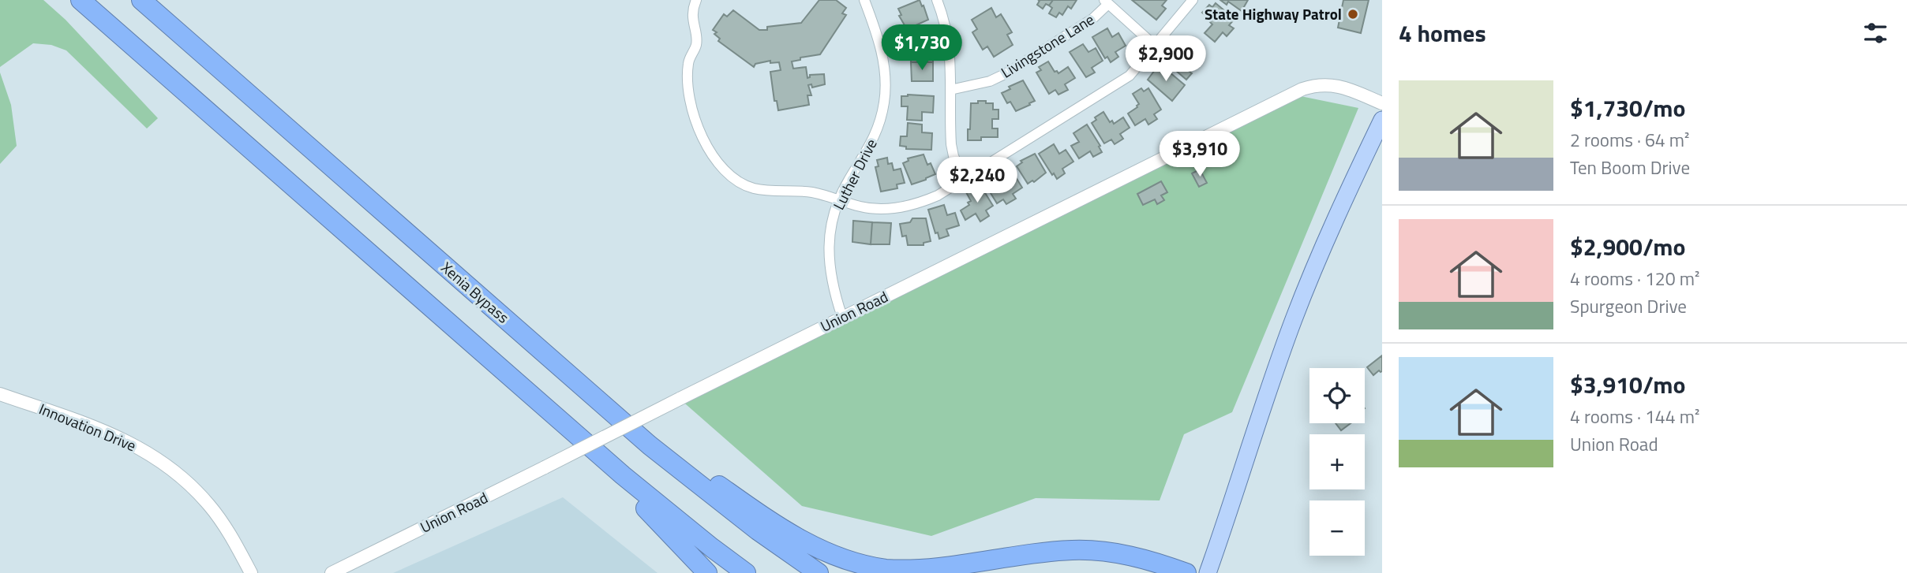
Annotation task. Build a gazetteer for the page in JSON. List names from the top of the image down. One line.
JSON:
{"streets":{"highway":["Xenia Bypass"],"street":["Livingstone Lane","Luther Drive","Union Road","Innovation Drive"]},"crossings":[["Luther Drive","Union Road"]],"places":["State Highway Patrol"],"page":{"heading":"4 homes","price":["$1,730","$2,900","$3,910","$2,240"],"list":[{"name":"$1,730/mo","note":"2 rooms · 64 m² · Ten Boom Drive"},{"name":"$2,900/mo","note":"4 rooms · 120 m² · Spurgeon Drive"},{"name":"$3,910/mo","note":"4 rooms · 144 m² · Union Road"}],"map_buttons":["+","−"]}}
